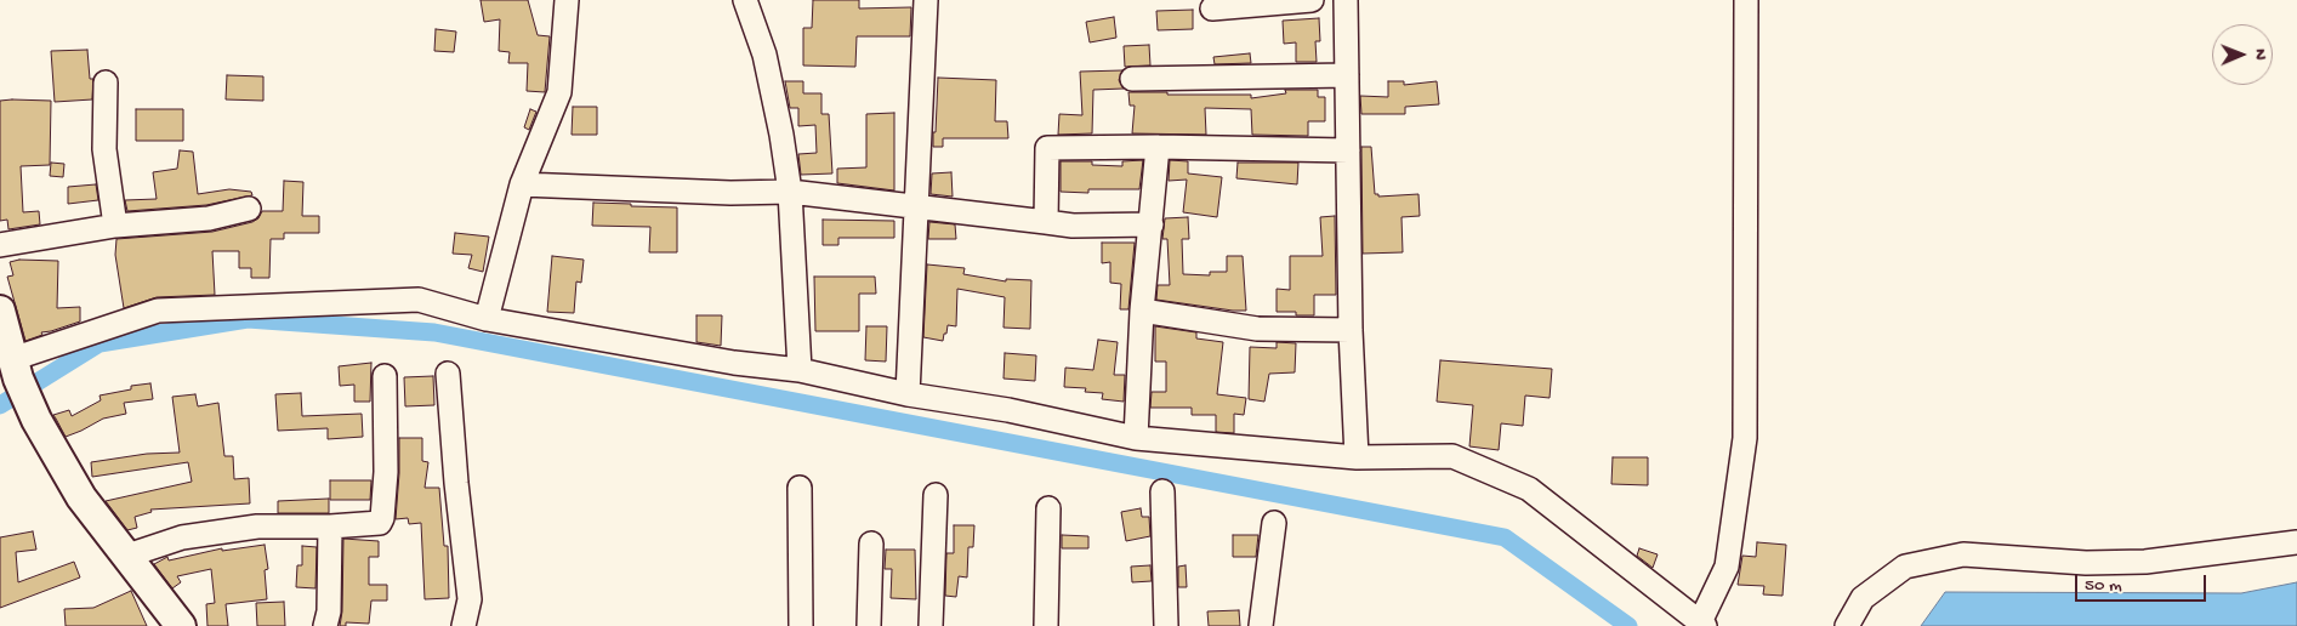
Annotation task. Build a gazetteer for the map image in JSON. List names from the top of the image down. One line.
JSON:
{"scale_bar":"50 m","north":"right"}
